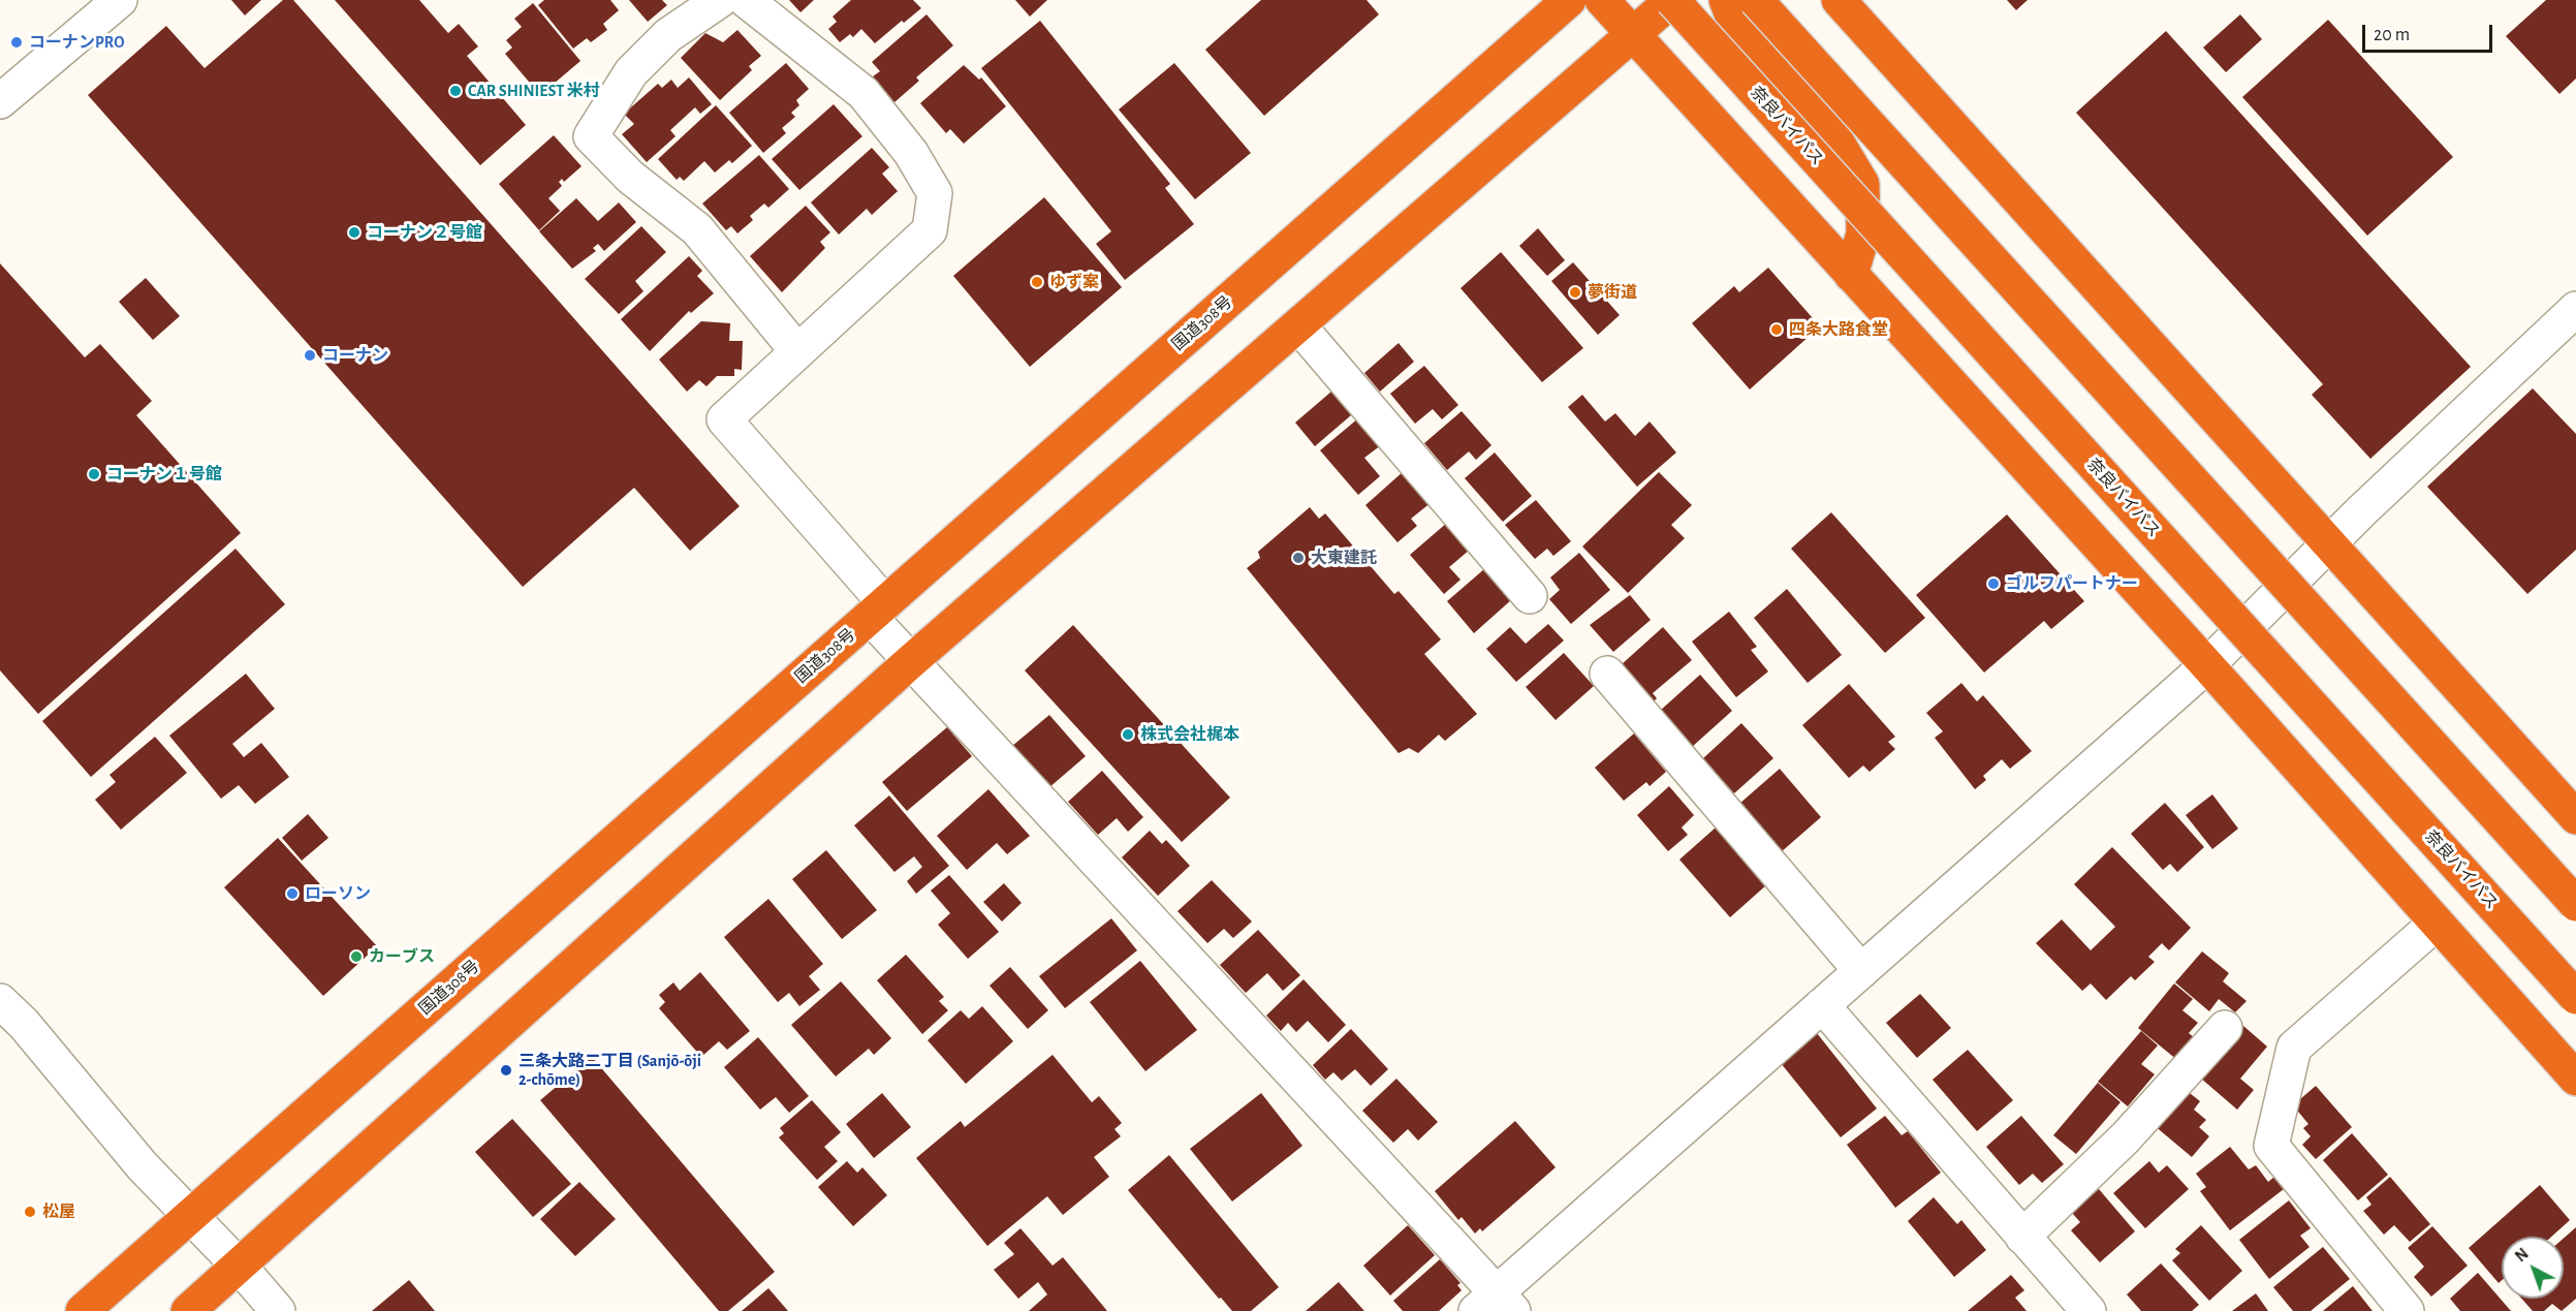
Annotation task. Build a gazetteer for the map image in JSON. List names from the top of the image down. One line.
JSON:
{"streets":{"highway":["奈良バイパス","国道308号"]},"places":["コーナンPRO","CAR SHINIEST 米村","コーナン２号館","ゆず案","夢街道","四条大路食堂","コーナン","コーナン１号館","大東建託","ゴルフパートナー","株式会社梶本","ローソン","カーブス","三条大路二丁目 (Sanjō-ōji 2-chōme)","松屋"],"scale_bar":"20 m","north":"top left"}
